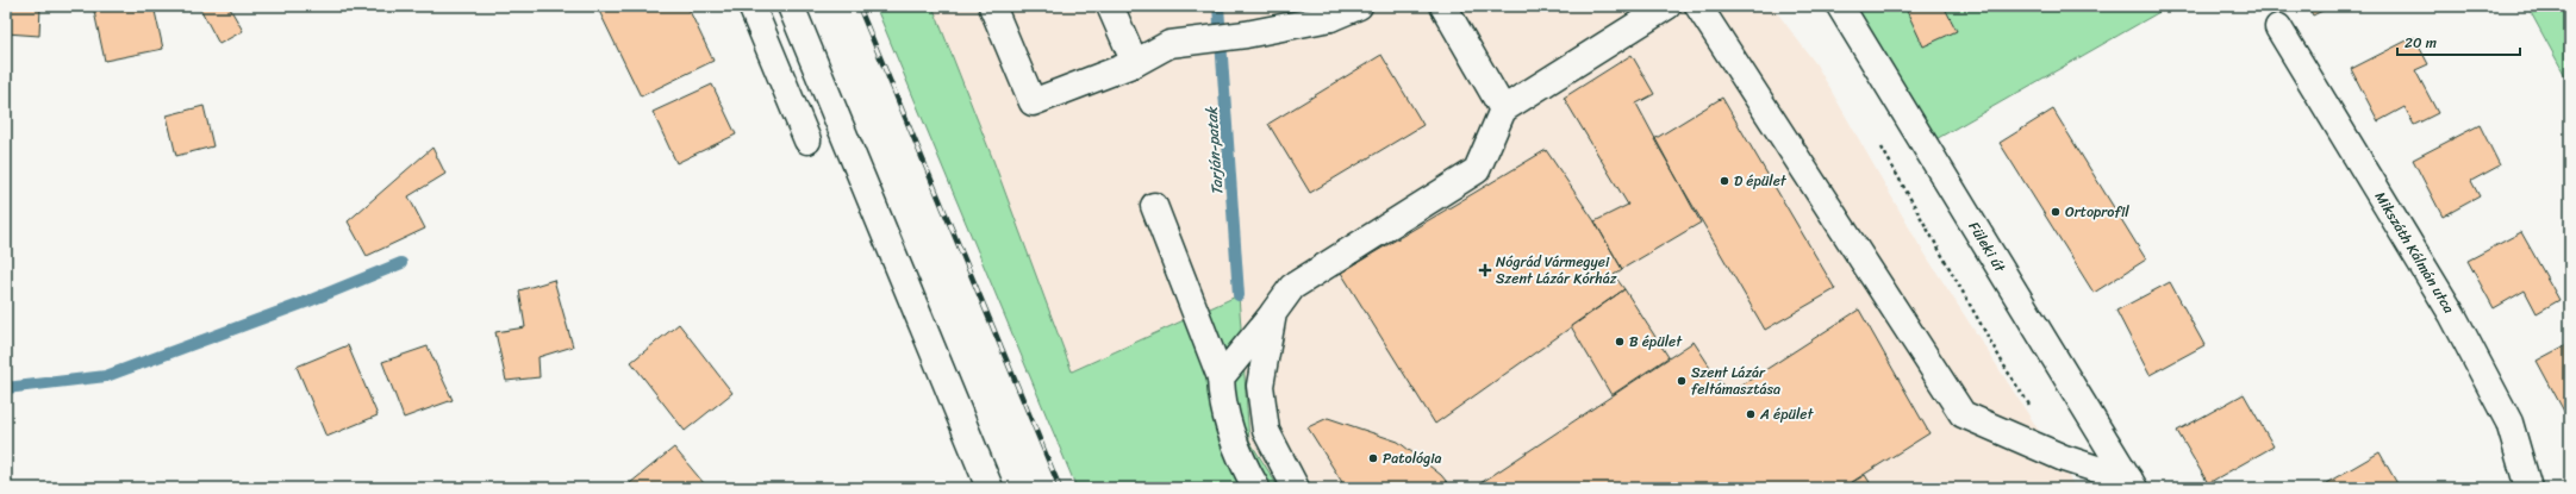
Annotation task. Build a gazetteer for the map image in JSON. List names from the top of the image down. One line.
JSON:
{"streets":{"main road":["Füleki út","Mikszáth Kálmán utca"]},"water":["Tarján-patak"],"places":{"other":["D épület","Ortoprofil","B épület","Szent Lázár feltámasztása","A épület","Patológia"],"health":["Nógrád Vármegyei Szent Lázár Kórház"]},"scale_bar":"20 m"}
